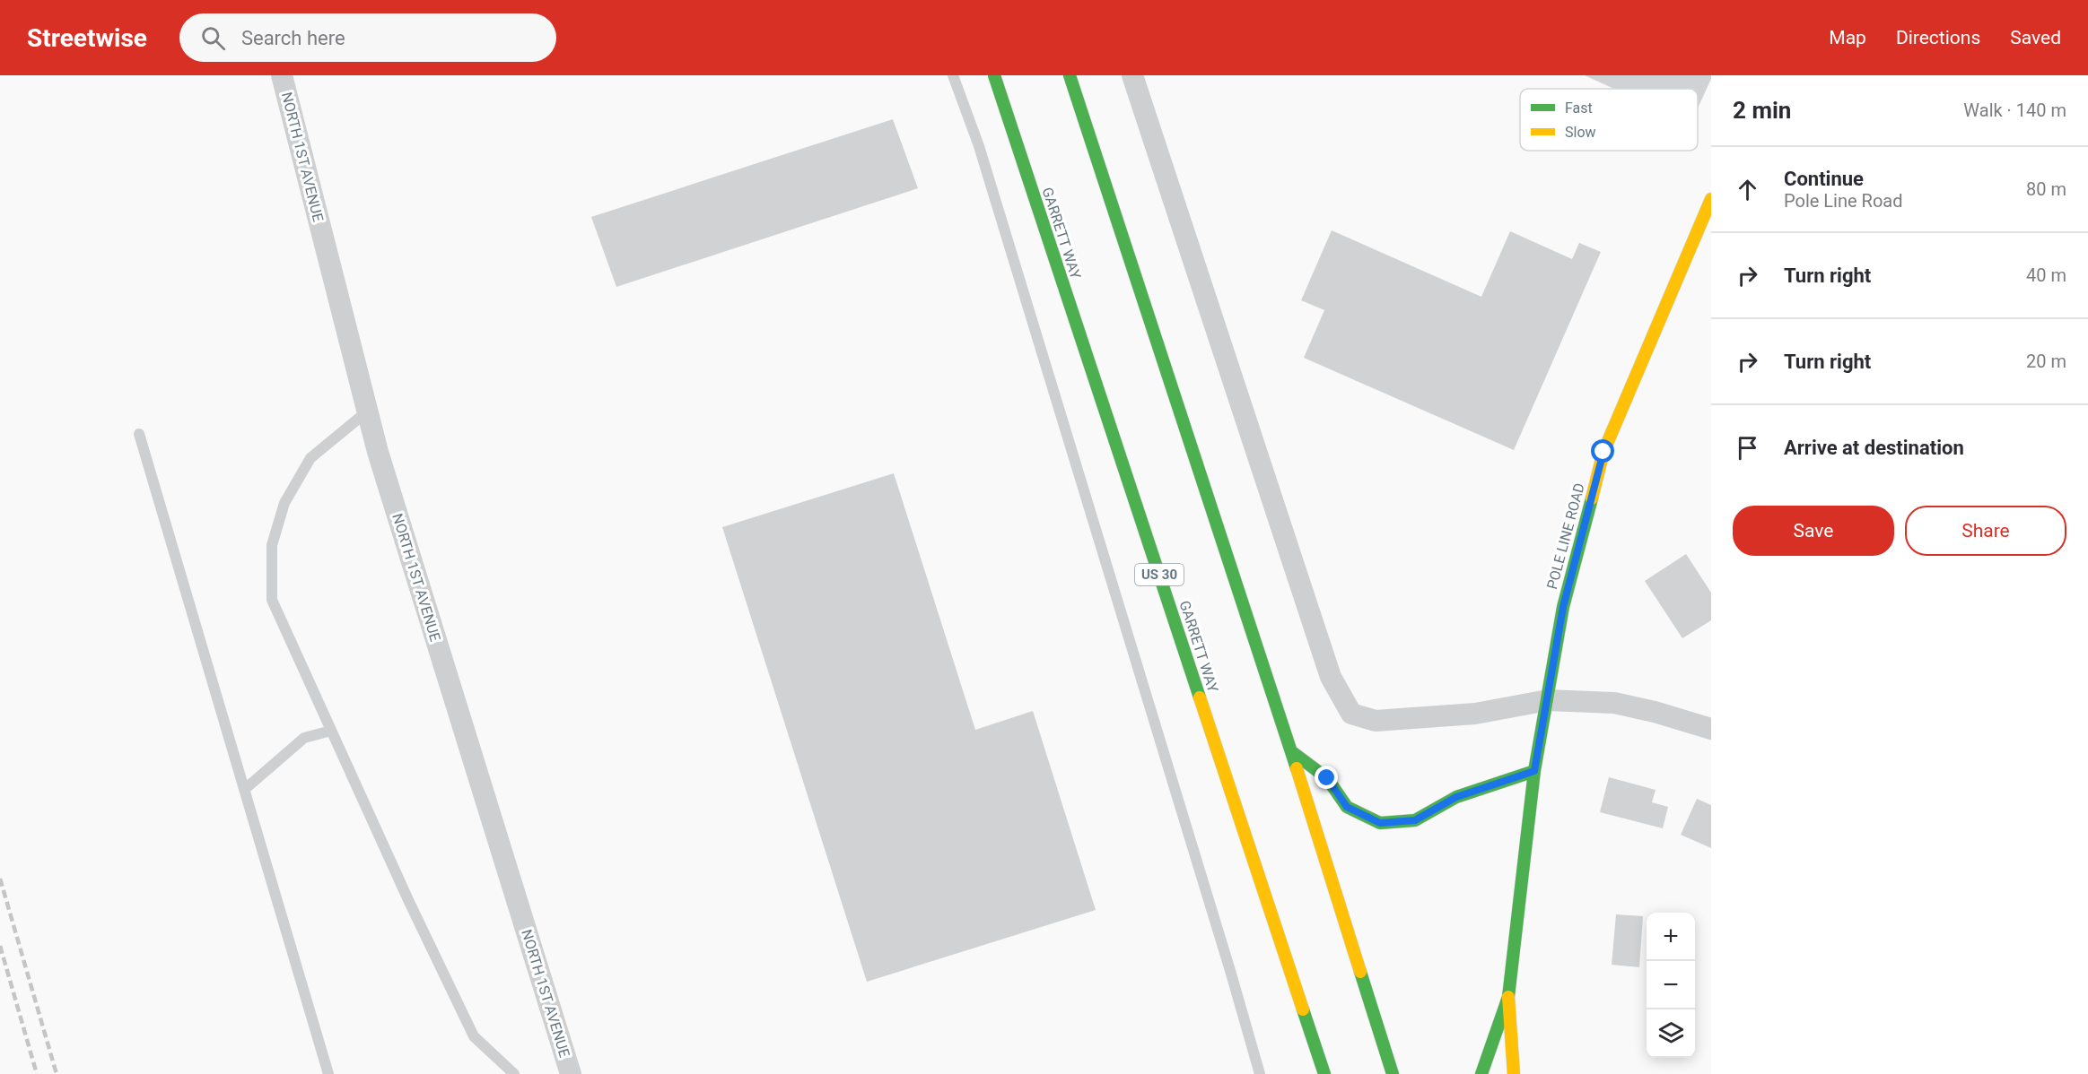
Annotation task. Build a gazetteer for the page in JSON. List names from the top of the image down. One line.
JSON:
{"streets":{"main road":["GARRETT WAY","POLE LINE ROAD","US 30"],"street":["NORTH 1ST AVENUE"]},"legend":["Fast","Slow"],"page":{"header":"Streetwise","search":"Search here","nav":["Map","Directions","Saved"],"heading":["2 min","Walk · 140 m"],"list":[["Continue","Pole Line Road","80 m"],["Turn right","40 m"],["Turn right","20 m"],"Arrive at destination"],"buttons":["Save","Share"],"map_buttons":["+","−"]}}
